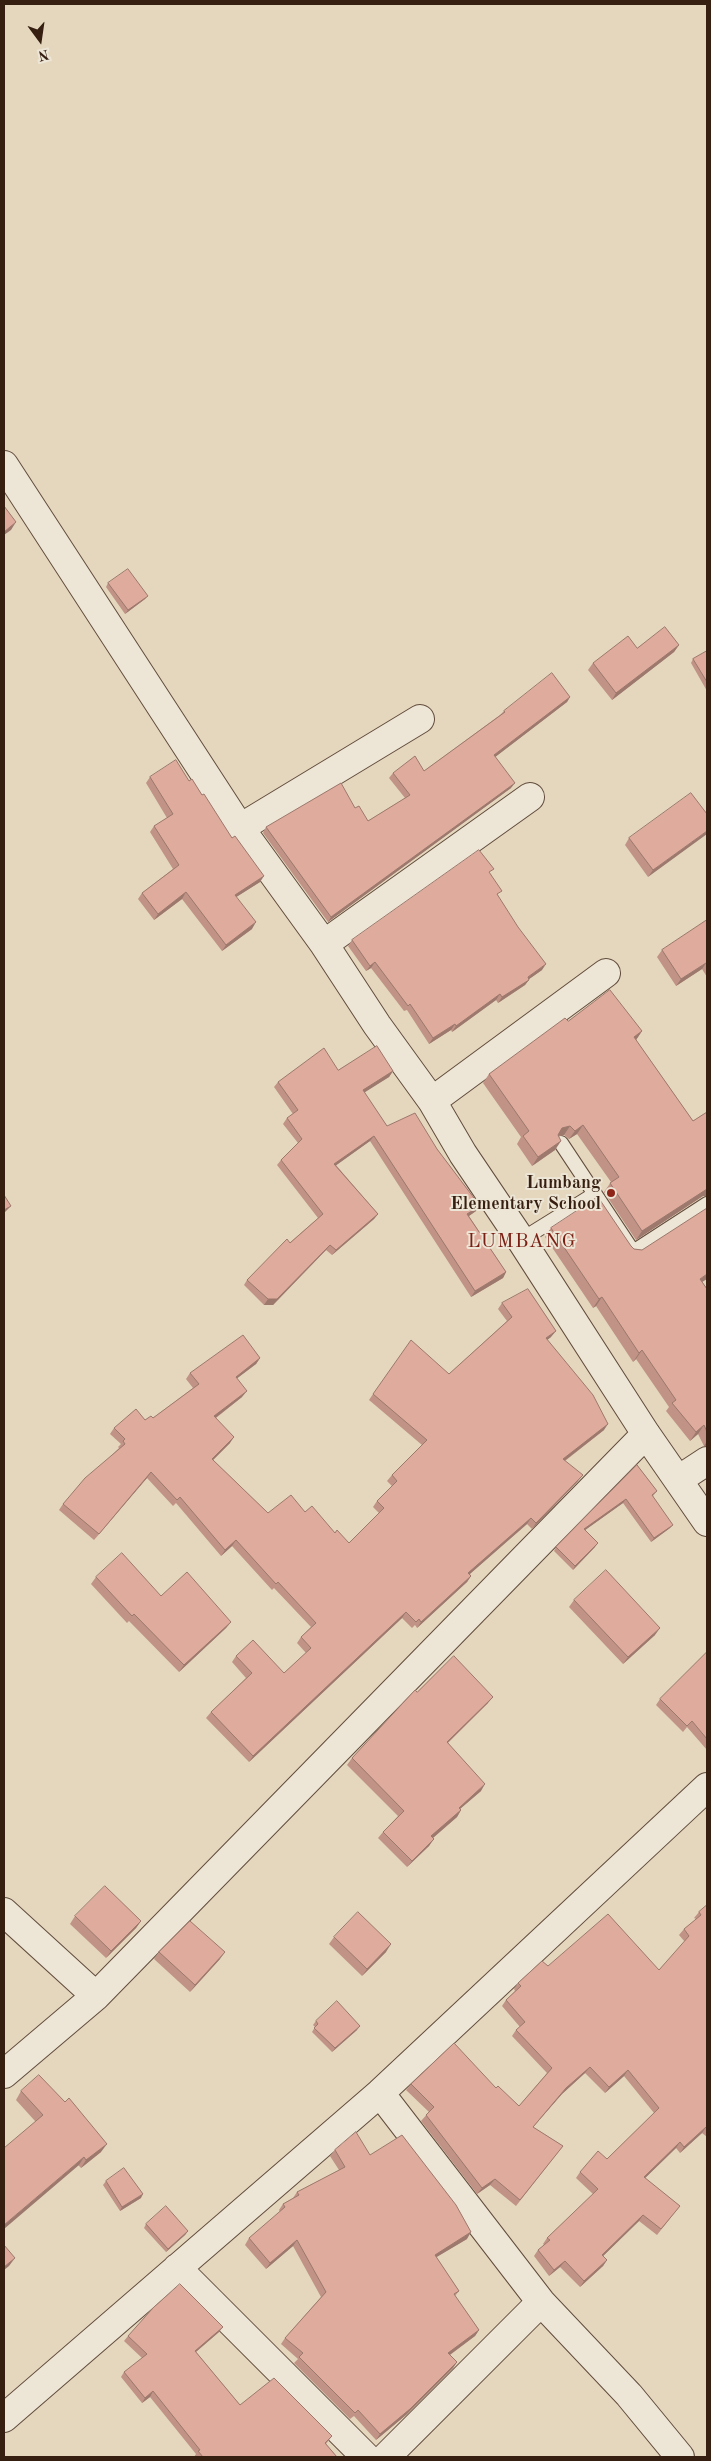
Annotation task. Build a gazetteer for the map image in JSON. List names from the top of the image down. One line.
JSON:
{"districts":["LUMBANG"],"places":["Lumbang Elementary School"],"north":"bottom"}
